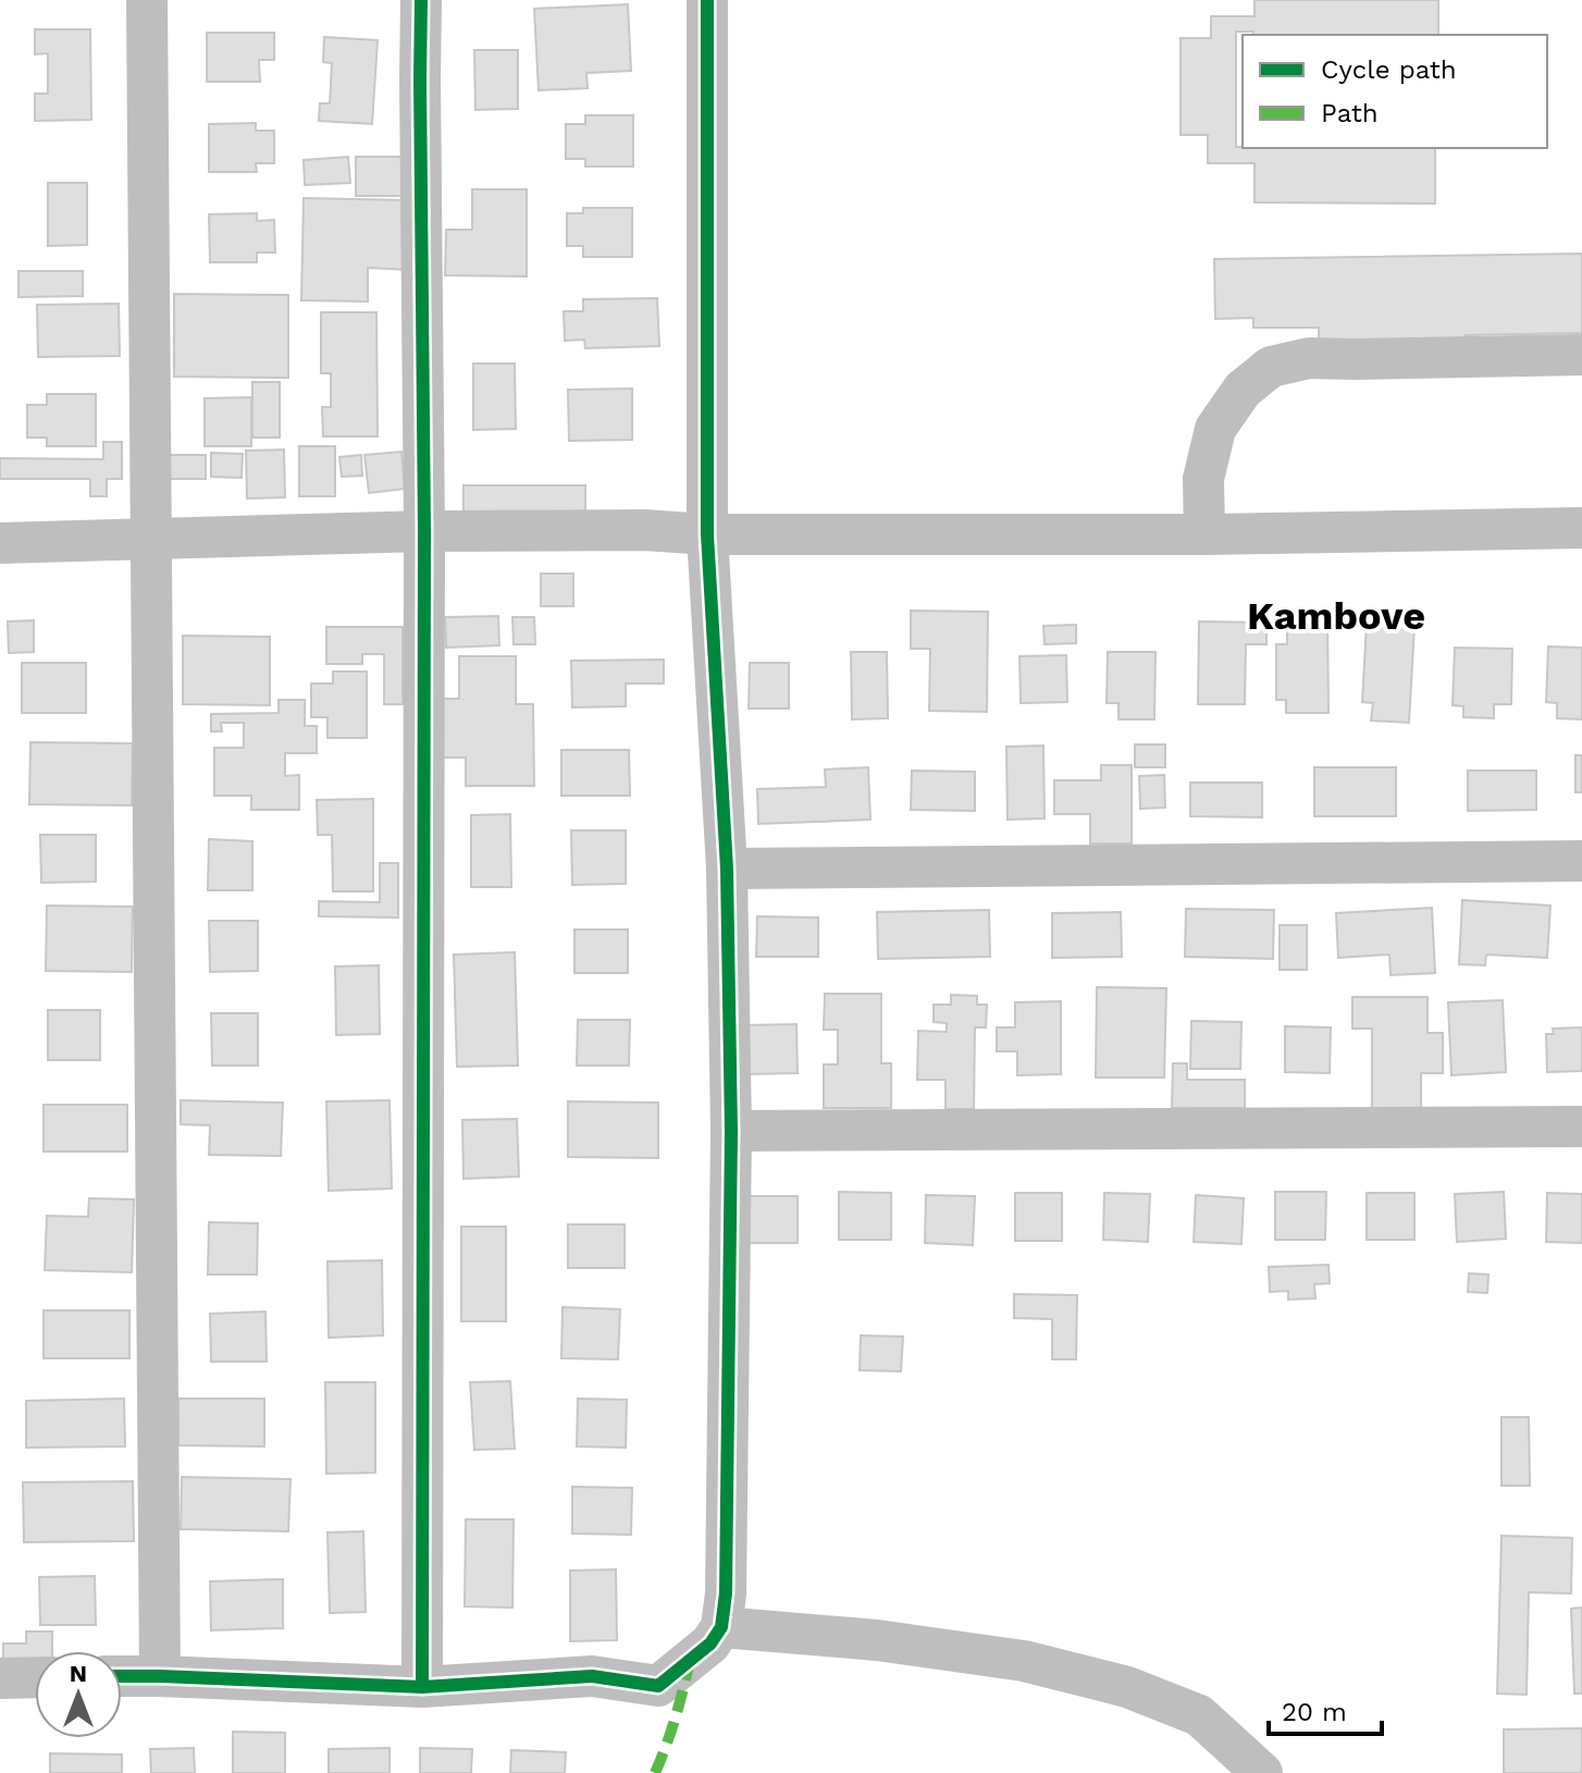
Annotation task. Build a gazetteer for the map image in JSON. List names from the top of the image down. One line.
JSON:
{"districts":["Kambove"],"legend":["Cycle path","Path"],"scale_bar":"20 m","north":"top"}
